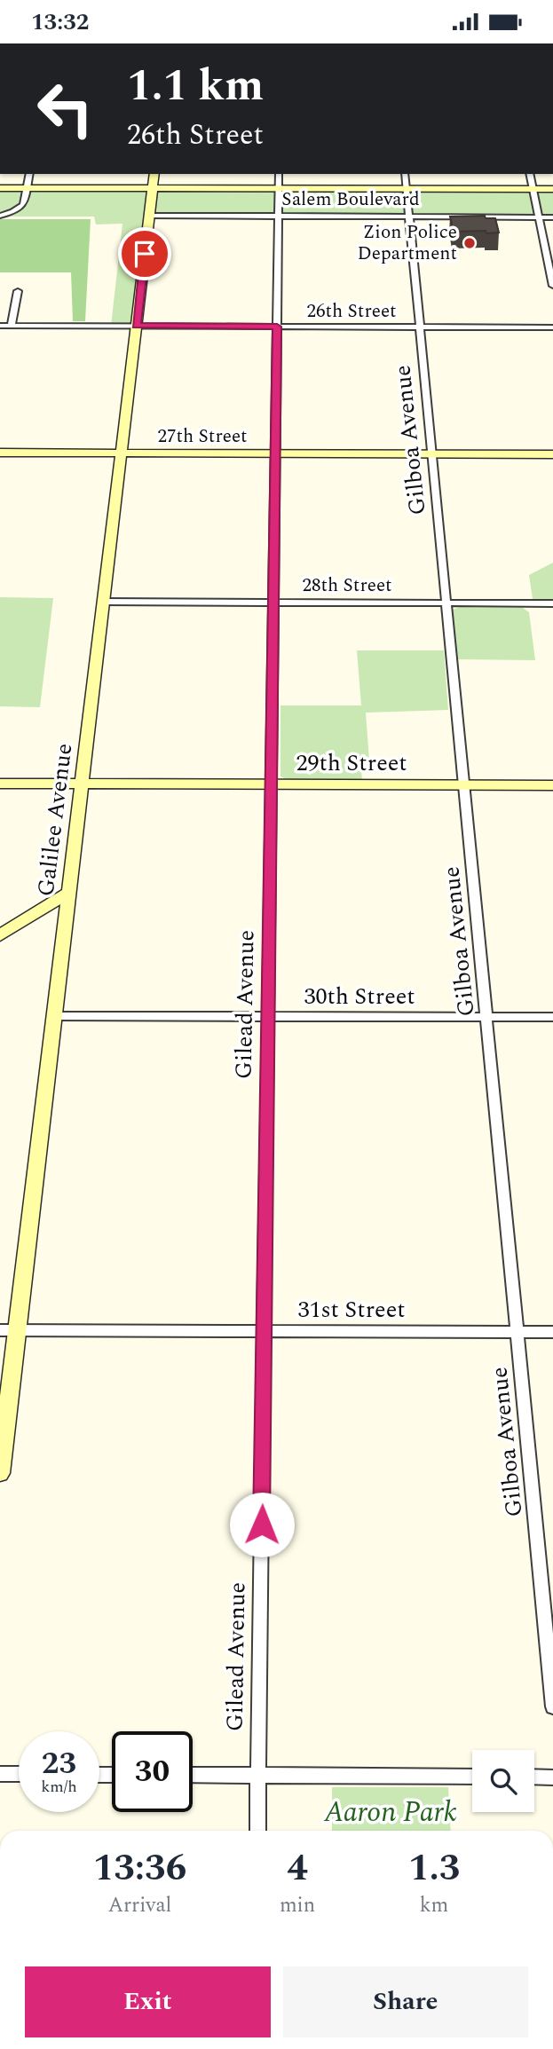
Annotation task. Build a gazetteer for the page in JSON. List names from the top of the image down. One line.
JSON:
{"streets":{"street":["Salem Boulevard","26th Street","27th Street","Gilboa Avenue","28th Street","29th Street","Galilee Avenue","30th Street","Gilead Avenue","31st Street"]},"crossings":[["Salem Boulevard","Gilboa Avenue"],["Salem Boulevard","Galilee Avenue"],["Salem Boulevard","Gilead Avenue"],["26th Street","Gilboa Avenue"],["26th Street","Galilee Avenue"],["26th Street","Gilead Avenue"],["27th Street","Gilboa Avenue"],["27th Street","Galilee Avenue"],["27th Street","Gilead Avenue"],["Gilboa Avenue","28th Street"],["Gilboa Avenue","29th Street"],["Gilboa Avenue","30th Street"],["Gilboa Avenue","31st Street"],["28th Street","Galilee Avenue"],["28th Street","Gilead Avenue"],["29th Street","Galilee Avenue"],["29th Street","Gilead Avenue"],["Galilee Avenue","30th Street"],["Galilee Avenue","31st Street"],["30th Street","Gilead Avenue"],["Gilead Avenue","31st Street"]],"parks":["Aaron Park"],"places":["Zion Police Department"],"page":{"status":"13:32","turn":["1.1 km","26th Street"],"speed":"23 km/h","limit":"30","eta":["13:36","Arrival","4","min","1.3","km"],"buttons":["Exit","Share"]}}
